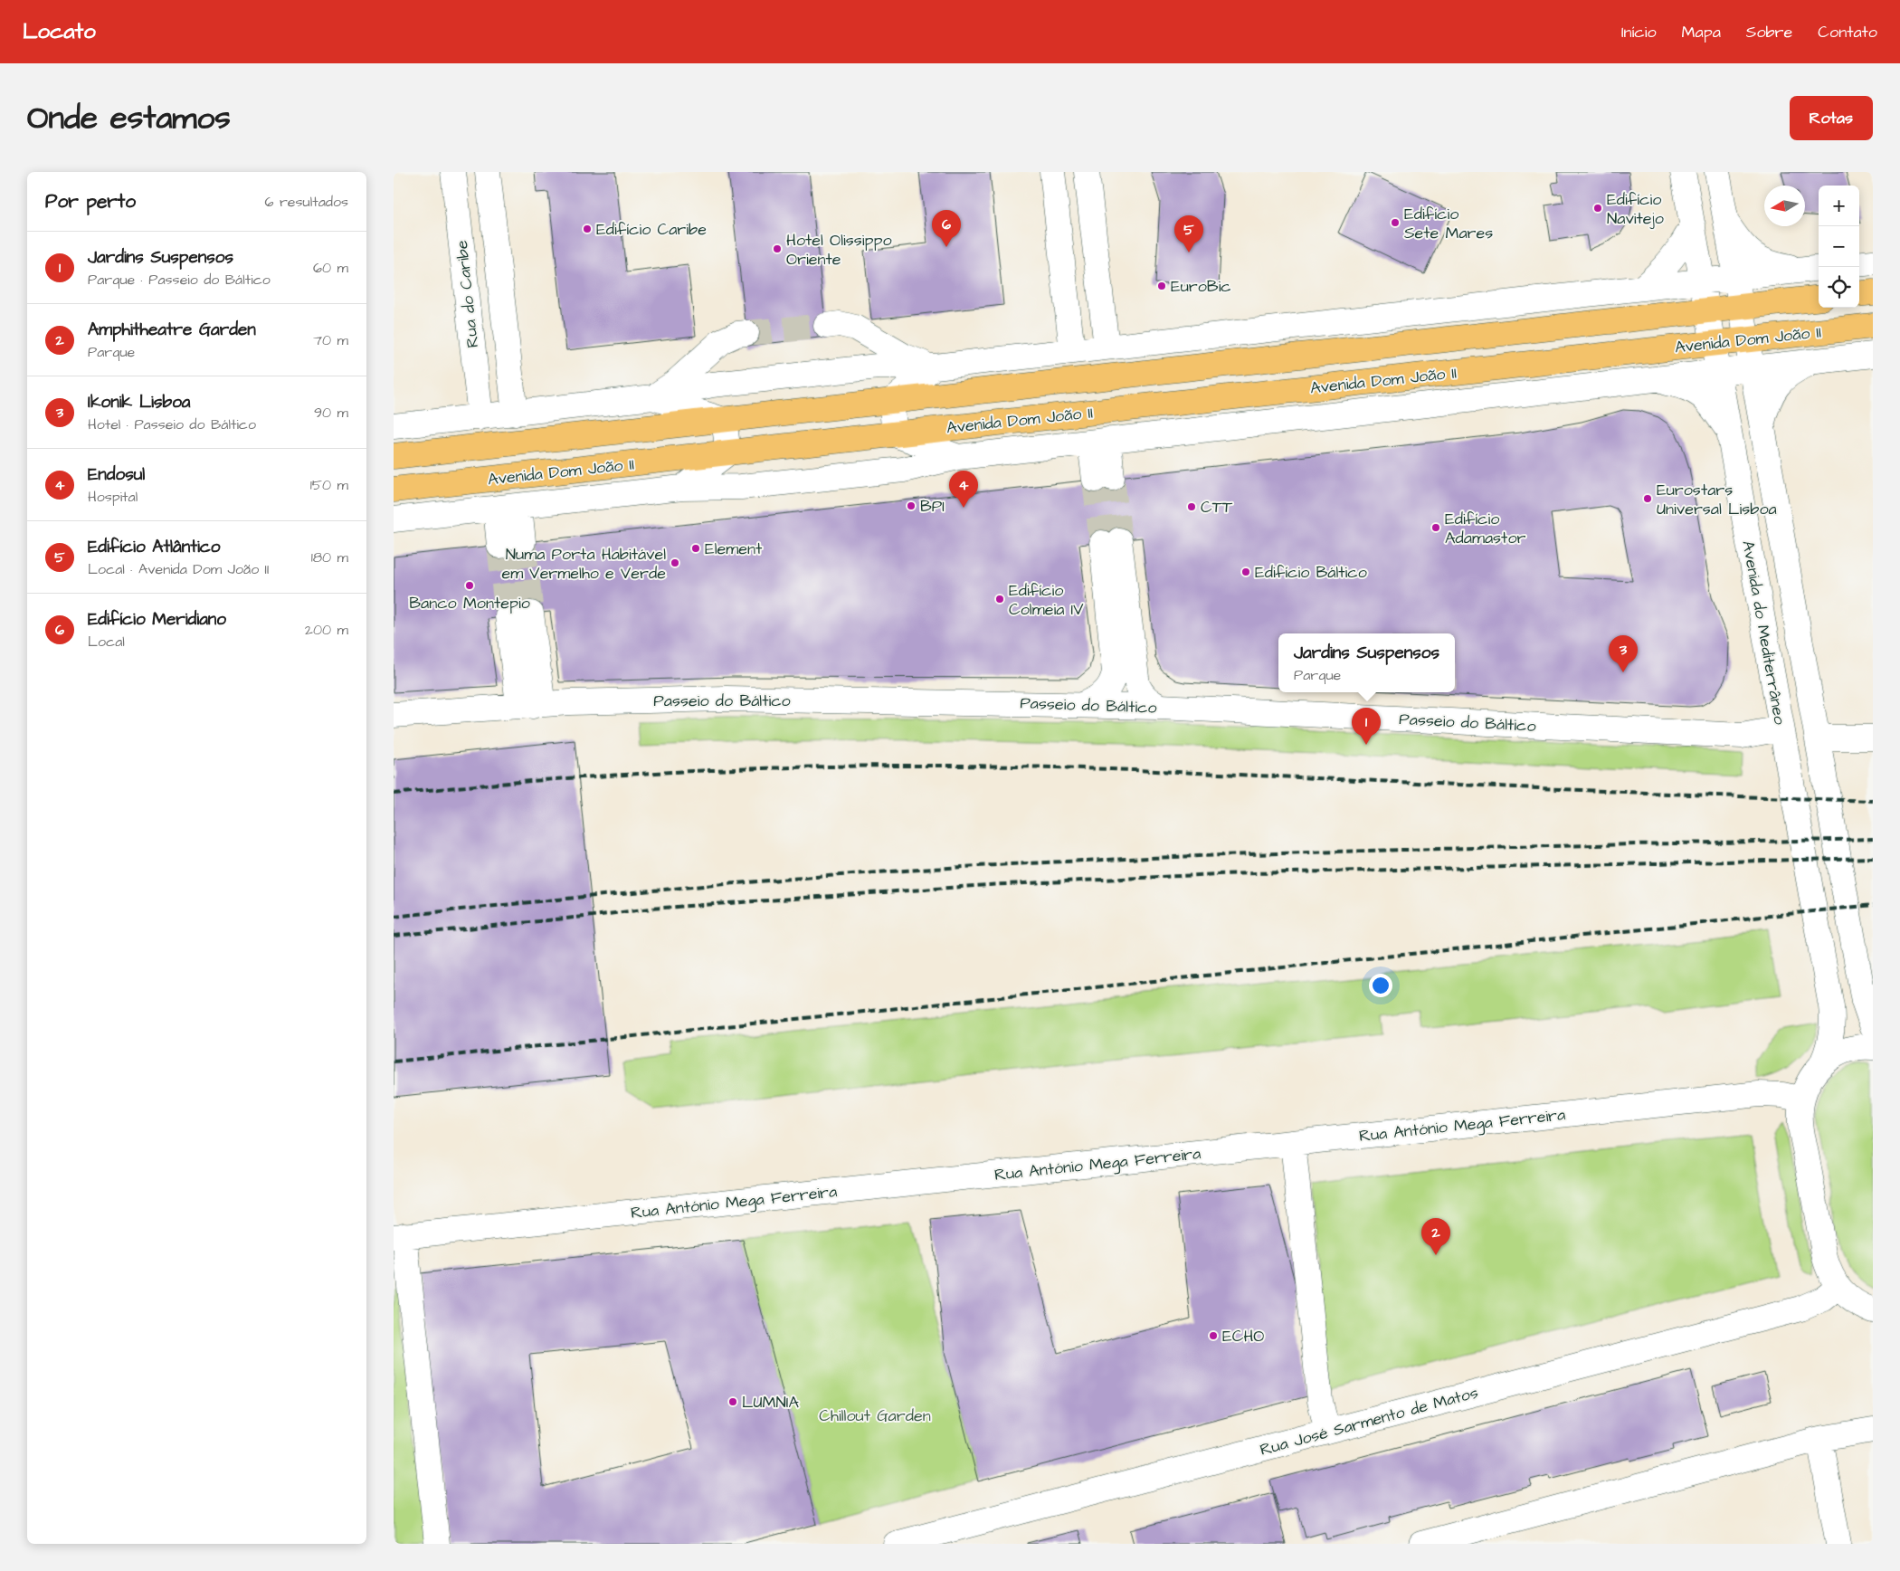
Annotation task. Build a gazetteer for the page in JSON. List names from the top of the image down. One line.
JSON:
{"streets":{"main road":["Avenida Dom João II"],"street":["Rua do Caribe","Avenida do Mediterrâneo","Passeio do Báltico","Rua António Mega Ferreira","Rua José Sarmento de Matos"]},"crossings":[["Rua do Caribe","Avenida Dom João II"],["Avenida Dom João II","Avenida do Mediterrâneo"],["Avenida do Mediterrâneo","Passeio do Báltico"]],"parks":["Chillout Garden"],"places":["Edifício Navitejo","Edifício Sete Mares","Edifício Caribe","Hotel Olissippo Oriente","EuroBic","Eurostars Universal Lisboa","BPI","CTT","Edifício Adamastor","Element","Numa Porta Habitável em Vermelho e Verde","Edifício Báltico","Banco Montepio","Edifício Colmeia IV","ECHO","LUMNIA"],"north":"left","page":{"header":"Locato","nav":["Início","Mapa","Sobre","Contato"],"title":"Onde estamos","buttons":"Rotas","heading":["Por perto","6 resultados"],"map_buttons":["+","−"],"pins":["6","5","4","3","1","2"],"list":[{"mark":"1","name":"Jardins Suspensos","note":"Parque · Passeio do Báltico","value":"60 m"},{"mark":"2","name":"Amphitheatre Garden","note":"Parque","value":"70 m"},{"mark":"3","name":"Ikonik Lisboa","note":"Hotel · Passeio do Báltico","value":"90 m"},{"mark":"4","name":"Endosul","note":"Hospital","value":"150 m"},{"mark":"5","name":"Edifício Atlântico","note":"Local · Avenida Dom João II","value":"180 m"},{"mark":"6","name":"Edifício Meridiano","note":"Local","value":"200 m"}],"popup":["Jardins Suspensos","Parque"]}}
